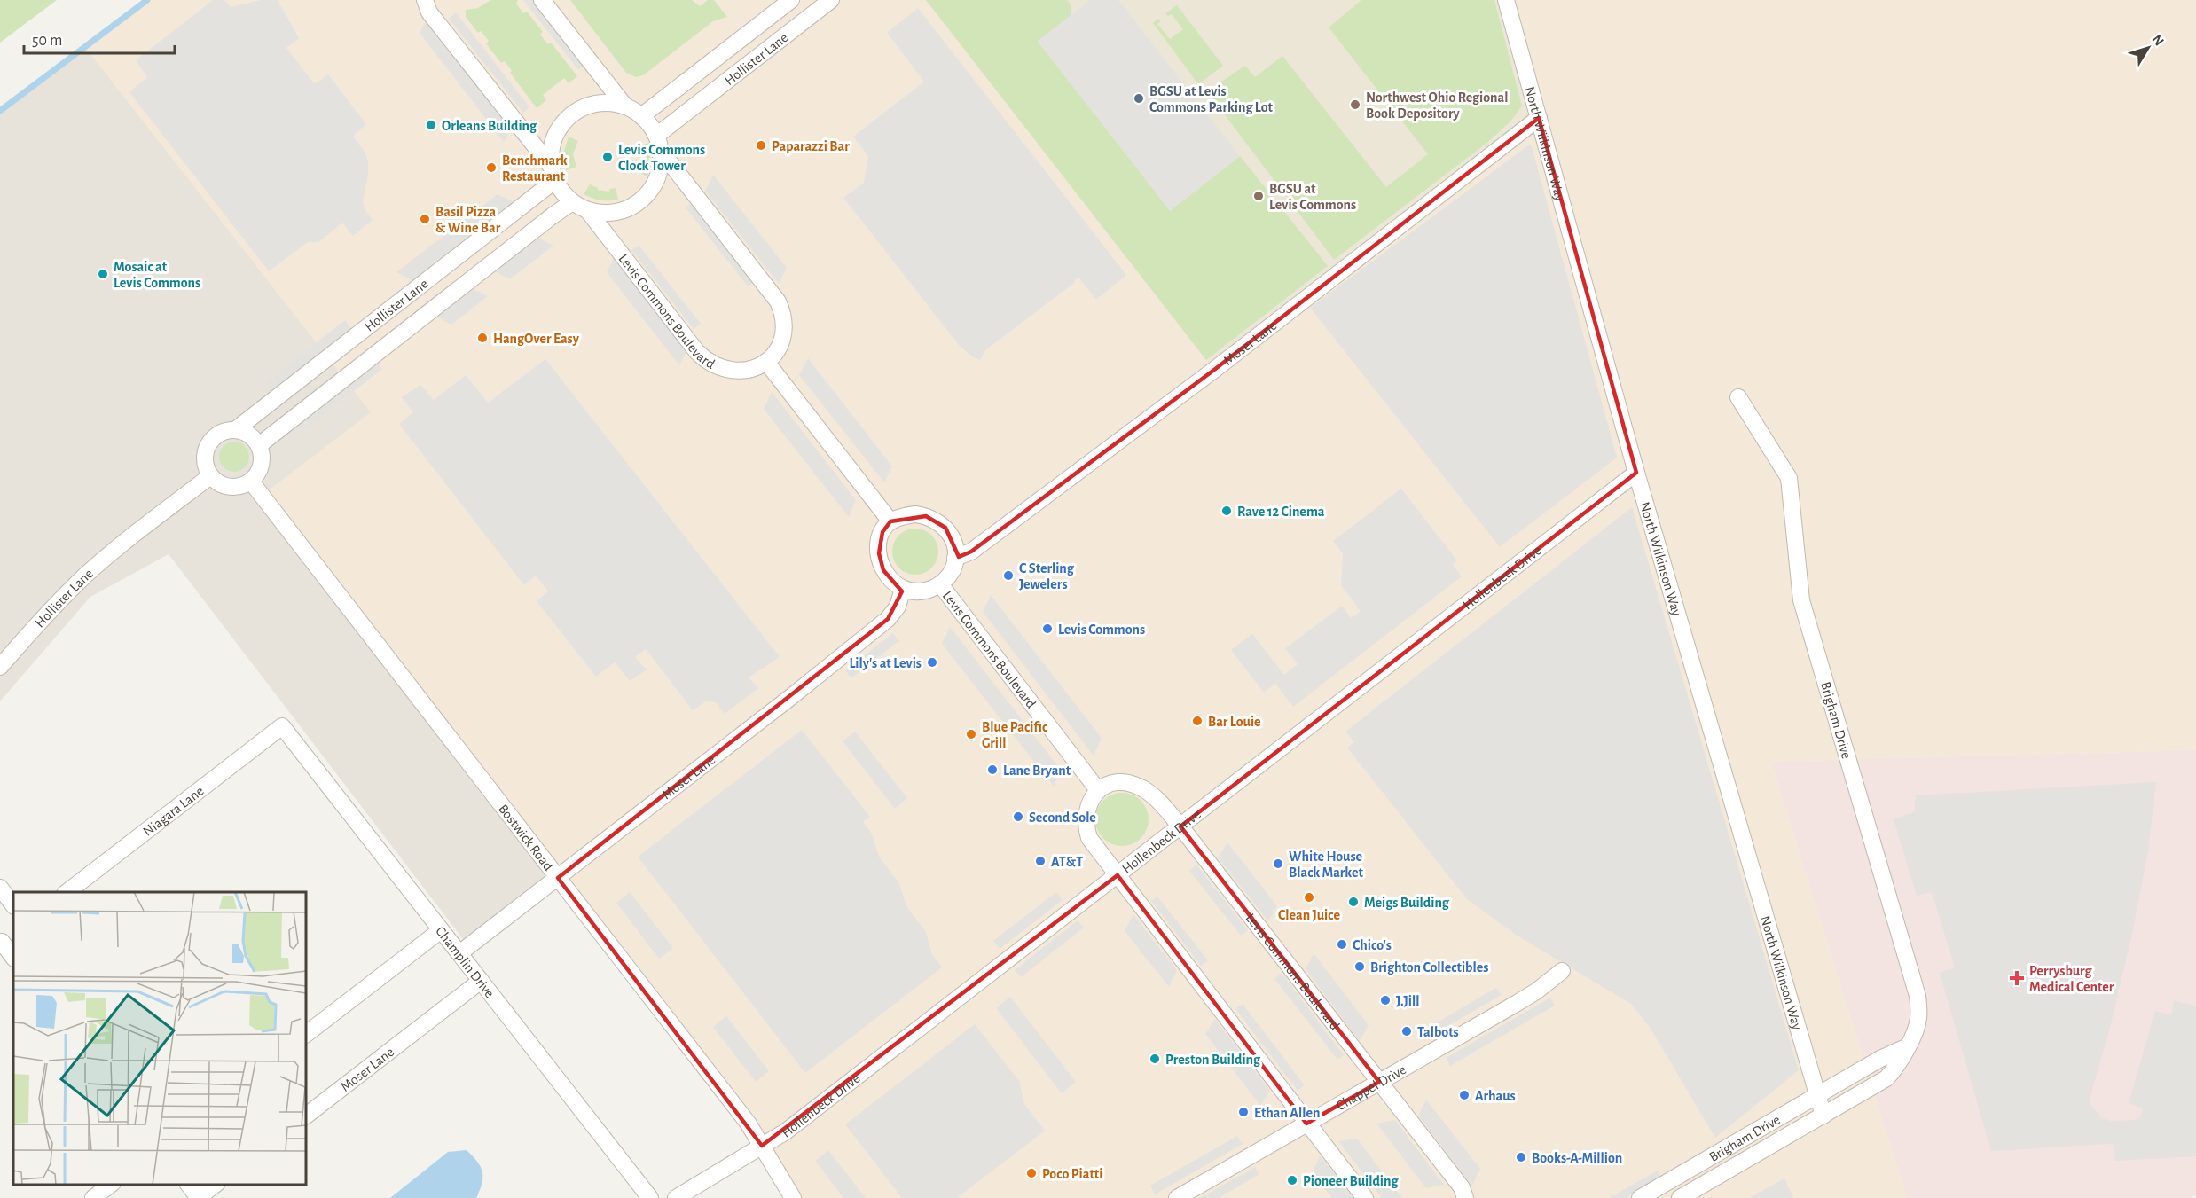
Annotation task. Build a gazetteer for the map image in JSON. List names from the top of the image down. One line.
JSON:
{"streets":{"street":["Hollister Lane","North Wilkinson Way","Levis Commons Boulevard","Moser Lane","Hollenbeck Drive","Brigham Drive","Niagara Lane","Bostwick Road","Champlin Drive","Chappel Drive"]},"crossings":[["Hollister Lane","Levis Commons Boulevard"],["Hollister Lane","Bostwick Road"],["North Wilkinson Way","Moser Lane"],["North Wilkinson Way","Hollenbeck Drive"],["North Wilkinson Way","Brigham Drive"],["Levis Commons Boulevard","Moser Lane"],["Levis Commons Boulevard","Hollenbeck Drive"],["Levis Commons Boulevard","Chappel Drive"],["Moser Lane","Bostwick Road"],["Moser Lane","Champlin Drive"],["Hollenbeck Drive","Bostwick Road"],["Niagara Lane","Champlin Drive"]],"places":{"other":["BGSU at Levis Commons Parking Lot","Northwest Ohio Regional Book Depository","Orleans Building","Paparazzi Bar","Levis Commons Clock Tower","Benchmark Restaurant","BGSU at Levis Commons","Basil Pizza & Wine Bar","Mosaic at Levis Commons","HangOver Easy","Rave 12 Cinema","C Sterling Jewelers","Levis Commons","Lily's at Levis","Bar Louie","Blue Pacific Grill","Lane Bryant","Second Sole","AT&T","White House Black Market","Clean Juice","Meigs Building","Chico's","Brighton Collectibles","J.Jill","Talbots","Preston Building","Arhaus","Ethan Allen","Books-A-Million","Poco Piatti","Pioneer Building"],"health":["Perrysburg Medical Center"]},"scale_bar":"50 m","north":"top right"}
